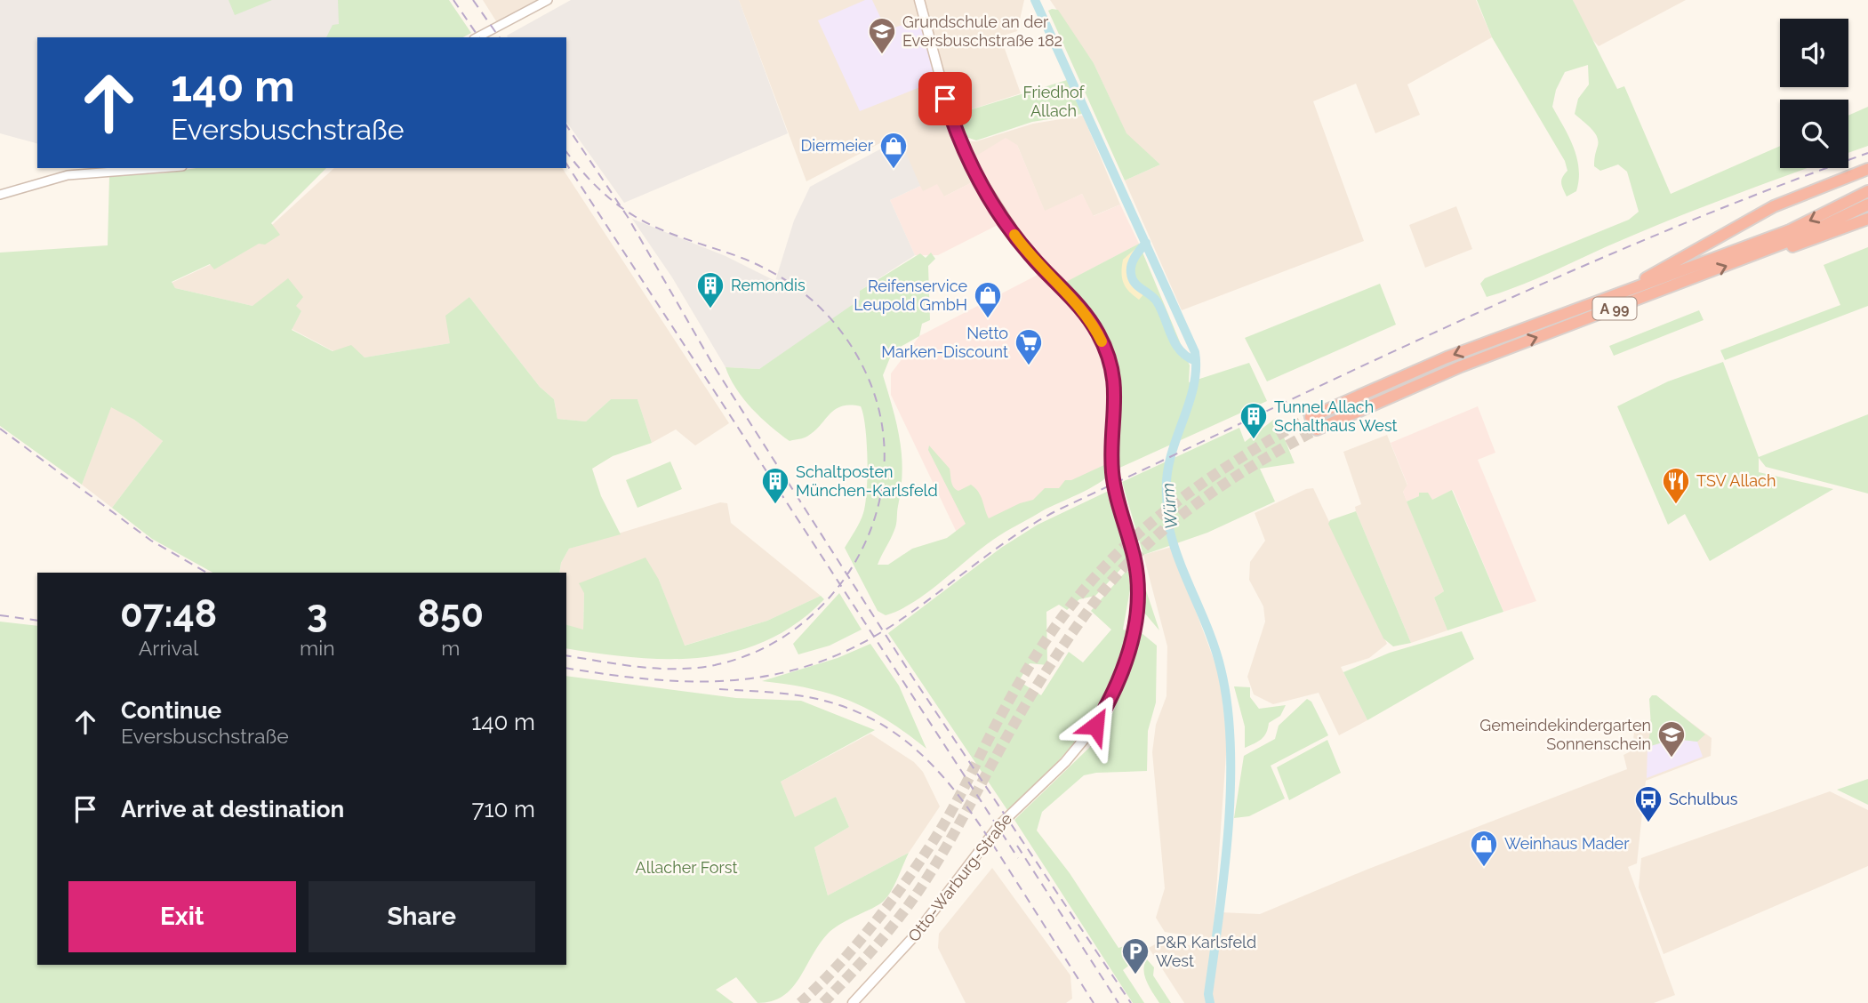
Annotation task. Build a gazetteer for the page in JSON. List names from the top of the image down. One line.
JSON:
{"streets":{"highway":["A 99"],"main road":["Otto-Warburg-Straße"]},"water":["Würm"],"parks":["Friedhof Allach","Allacher Forst"],"places":{"school or university":["Grundschule an der Eversbuschstraße 182","Gemeindekindergarten Sonnenschein"],"shop":["Diermeier","Reifenservice Leupold GmbH","Weinhaus Mader"],"building":["Remondis","Tunnel Allach Schalthaus West","Schaltposten München-Karlsfeld"],"supermarket":["Netto Marken-Discount"],"restaurant":["TSV Allach"],"bus stop":["Schulbus"],"parking":["P&R Karlsfeld West"]},"page":{"turn":["140 m","Eversbuschstraße"],"eta":["07:48","Arrival","3","min","850","m"],"list":[{"name":"Continue","note":"Eversbuschstraße","value":"140 m"},{"name":"Arrive at destination","value":"710 m"}],"buttons":["Exit","Share"]}}
